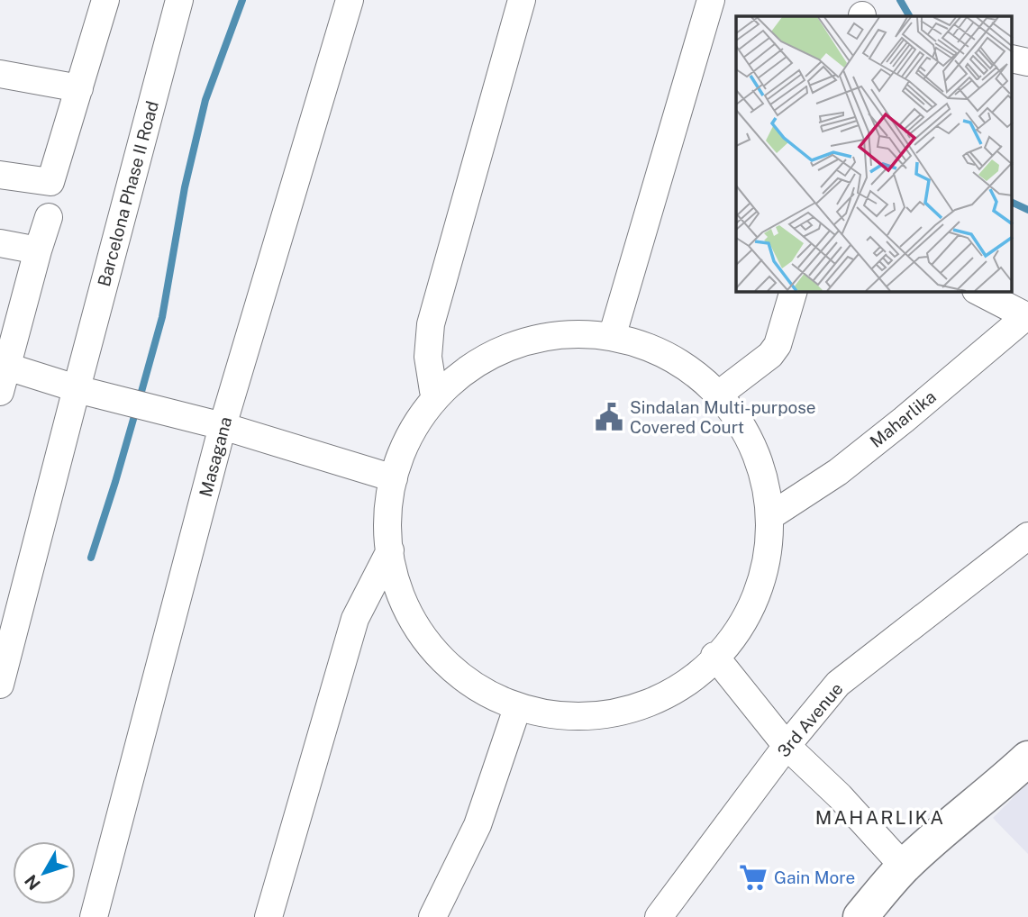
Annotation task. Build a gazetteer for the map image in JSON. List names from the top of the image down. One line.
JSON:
{"streets":{"street":["Barcelona Phase II Road","Maharlika","Masagana","3rd Avenue"]},"districts":["MAHARLIKA"],"places":{"public building":["Sindalan Multi-purpose Covered Court"],"supermarket":["Gain More"]},"north":"bottom left"}
